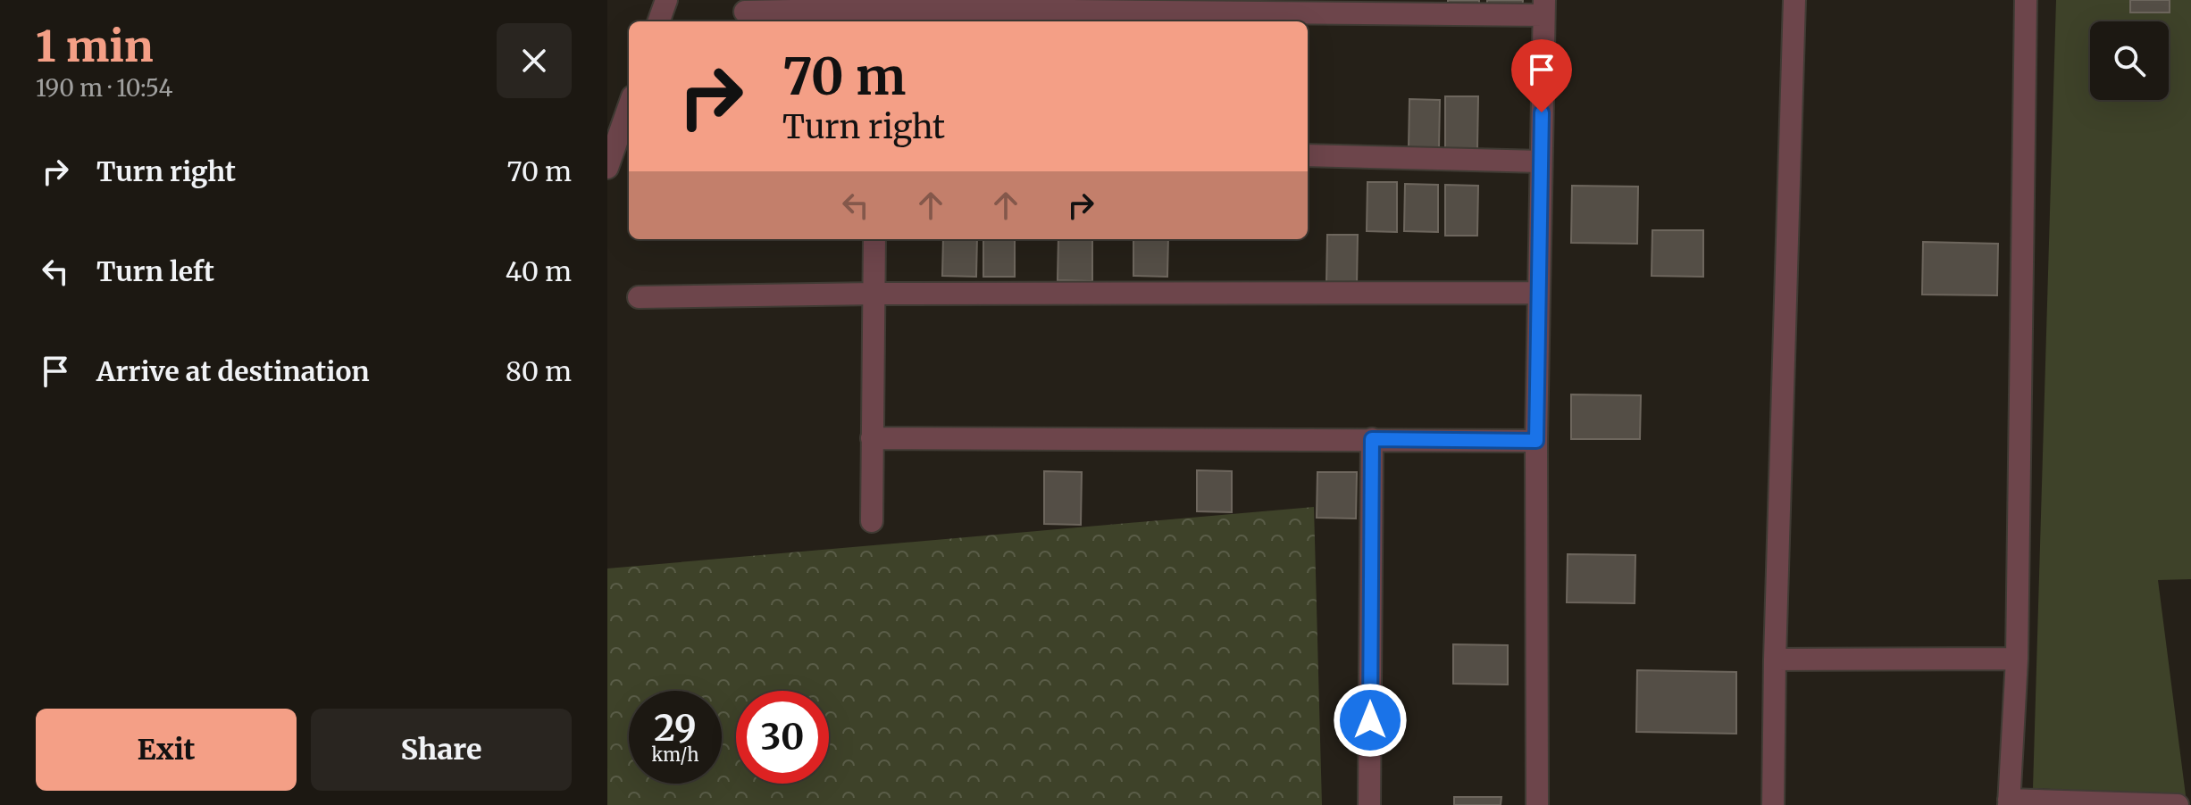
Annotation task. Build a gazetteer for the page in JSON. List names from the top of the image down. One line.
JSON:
{"page":{"heading":["1 min","190 m · 10:54"],"turn":["70 m","Turn right"],"list":[{"name":"Turn right","value":"70 m"},{"name":"Turn left","value":"40 m"},{"name":"Arrive at destination","value":"80 m"}],"speed":"29 km/h","limit":"30","buttons":["Exit","Share"]}}
